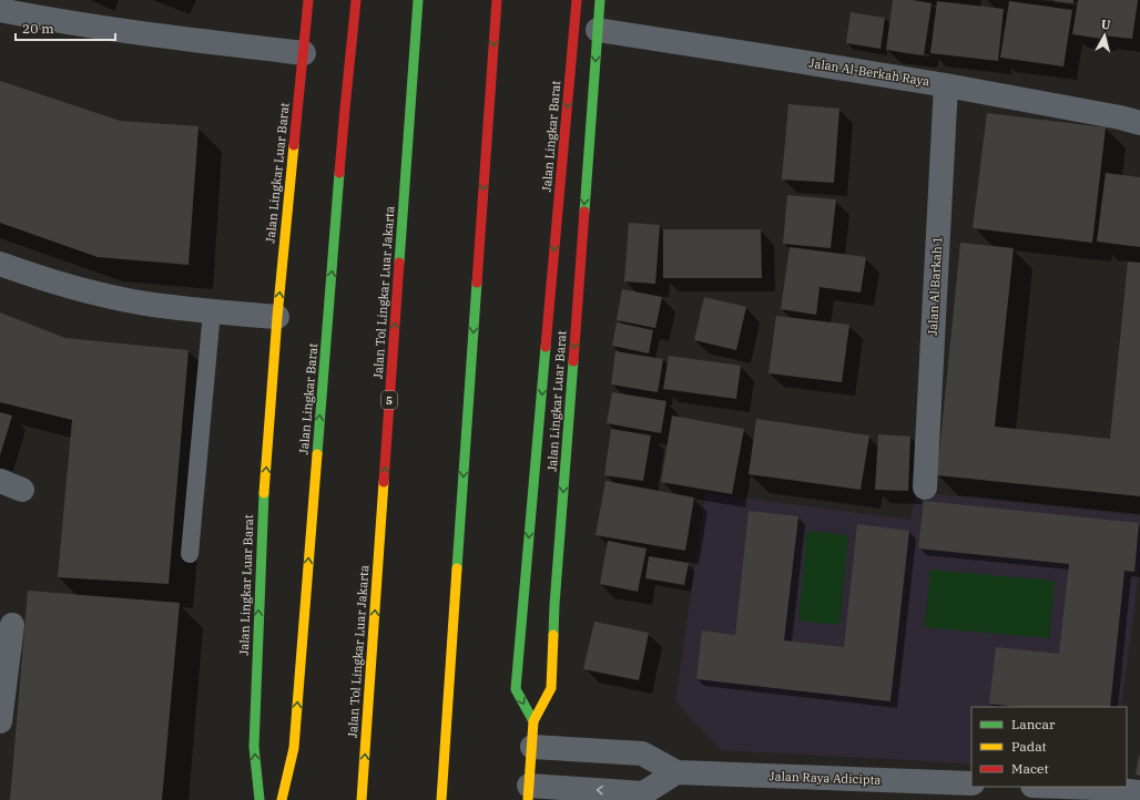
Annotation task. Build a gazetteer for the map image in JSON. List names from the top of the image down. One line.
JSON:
{"streets":{"main road":["Jalan Lingkar Barat","Jalan Lingkar Luar Barat","Jalan Tol Lingkar Luar Jakarta","5"],"street":["Jalan Al-Berkah Raya","Jalan Al Barkah 1","Jalan Raya Adicipta"]},"crossings":[["Jalan Al-Berkah Raya","Jalan Lingkar Luar Barat"],["Jalan Al-Berkah Raya","Jalan Al Barkah 1"],["Jalan Lingkar Barat","Jalan Lingkar Luar Barat"],["Jalan Lingkar Luar Barat","Jalan Raya Adicipta"]],"legend":["Lancar","Padat","Macet"],"scale_bar":"20 m","north":"top"}
